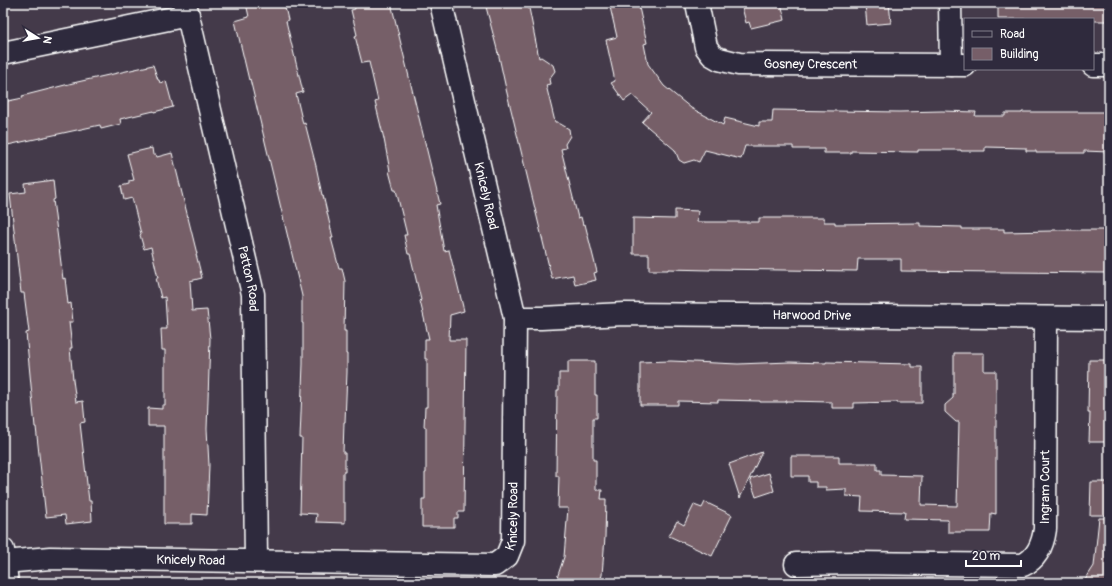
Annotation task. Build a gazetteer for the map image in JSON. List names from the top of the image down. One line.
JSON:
{"streets":{"street":["Gosney Crescent","Knicely Road","Patton Road","Harwood Drive","Ingram Court"]},"crossings":[["Knicely Road","Patton Road"],["Knicely Road","Harwood Drive"],["Harwood Drive","Ingram Court"]],"legend":["Road","Building"],"scale_bar":"20 m","north":"right"}
